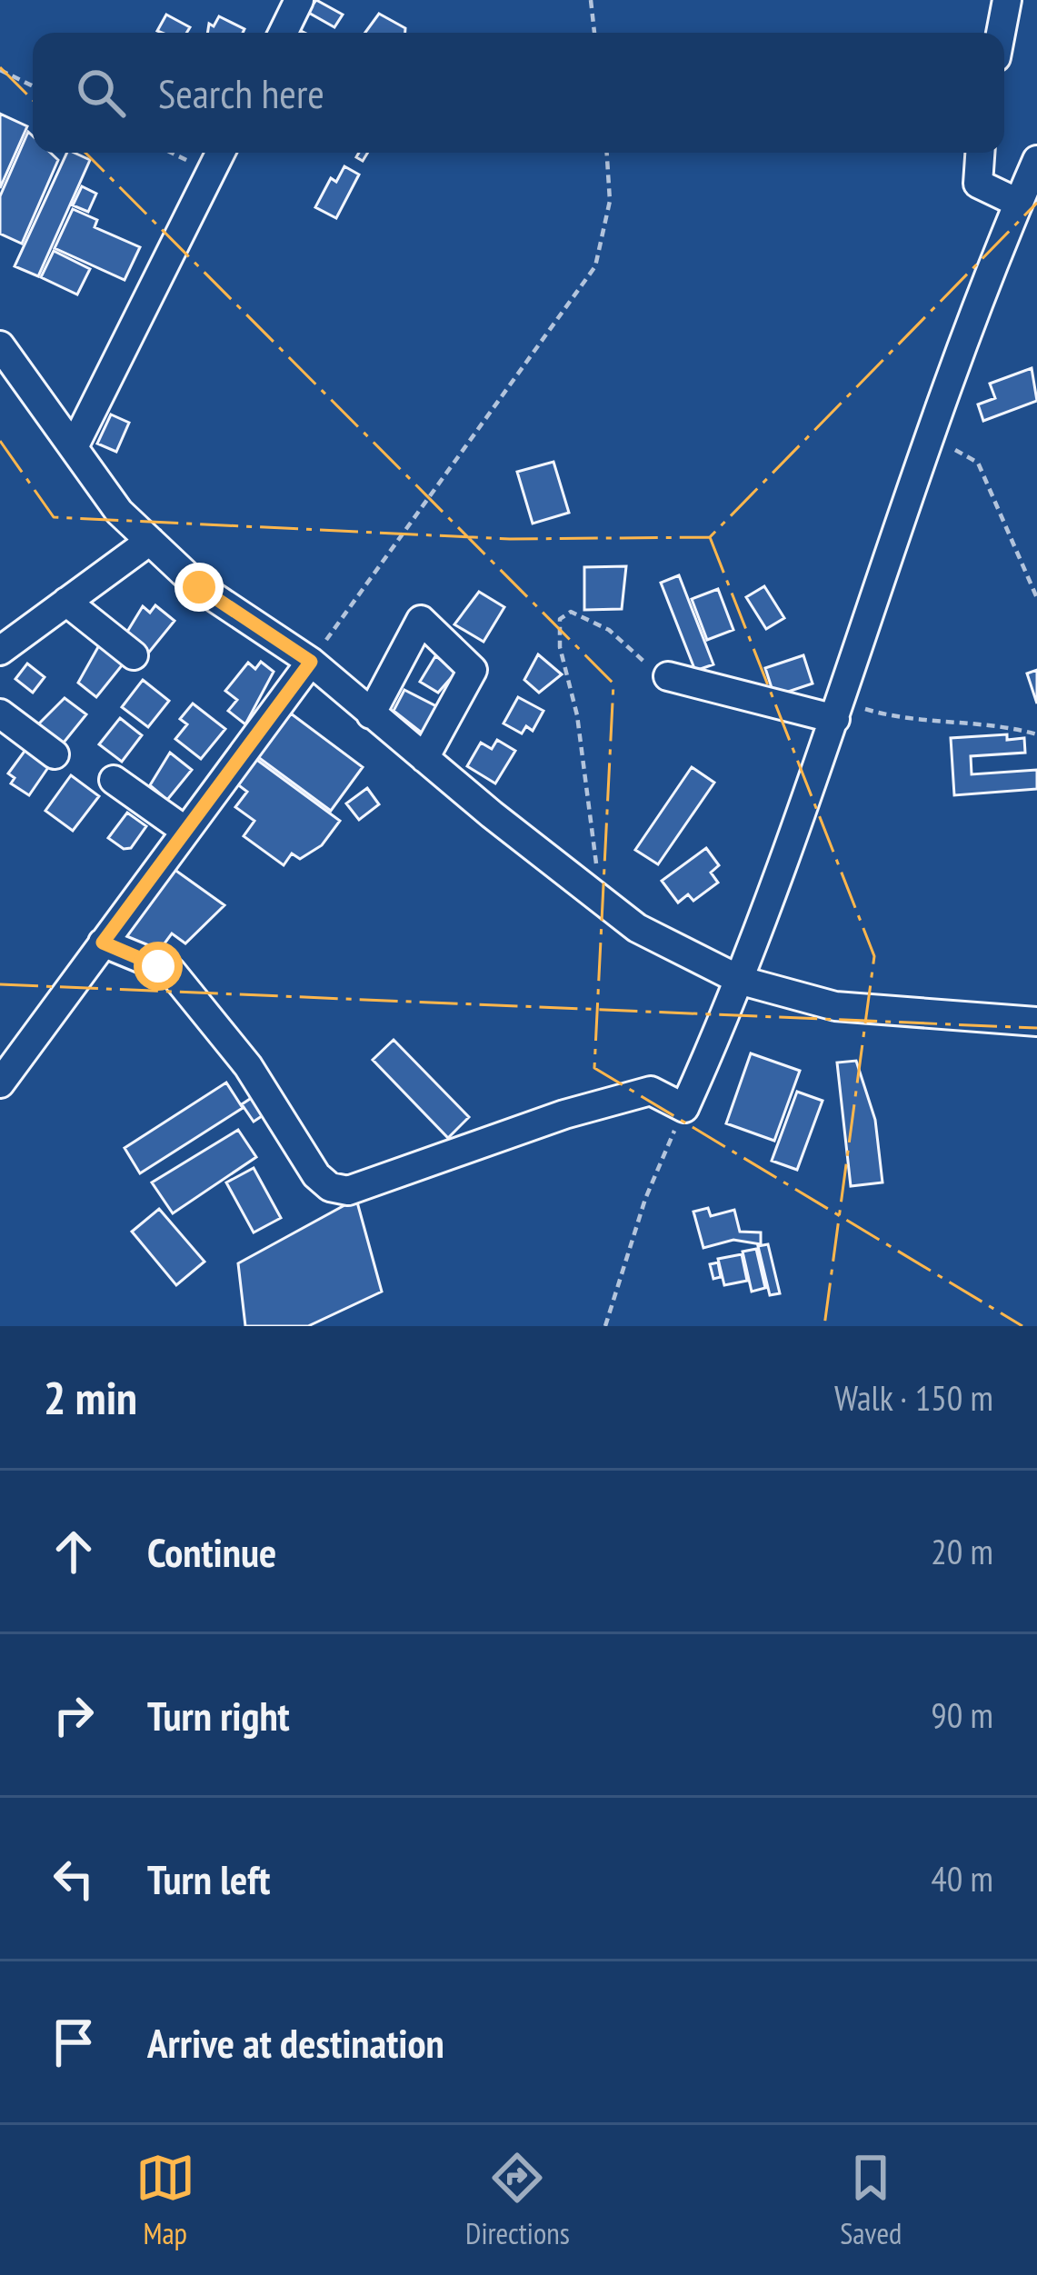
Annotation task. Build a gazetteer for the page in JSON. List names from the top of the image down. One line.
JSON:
{"page":{"search":"Search here","heading":["2 min","Walk · 150 m"],"list":[["Continue","20 m"],["Turn right","90 m"],["Turn left","40 m"],"Arrive at destination"],"nav":["Map","Directions","Saved"]}}
